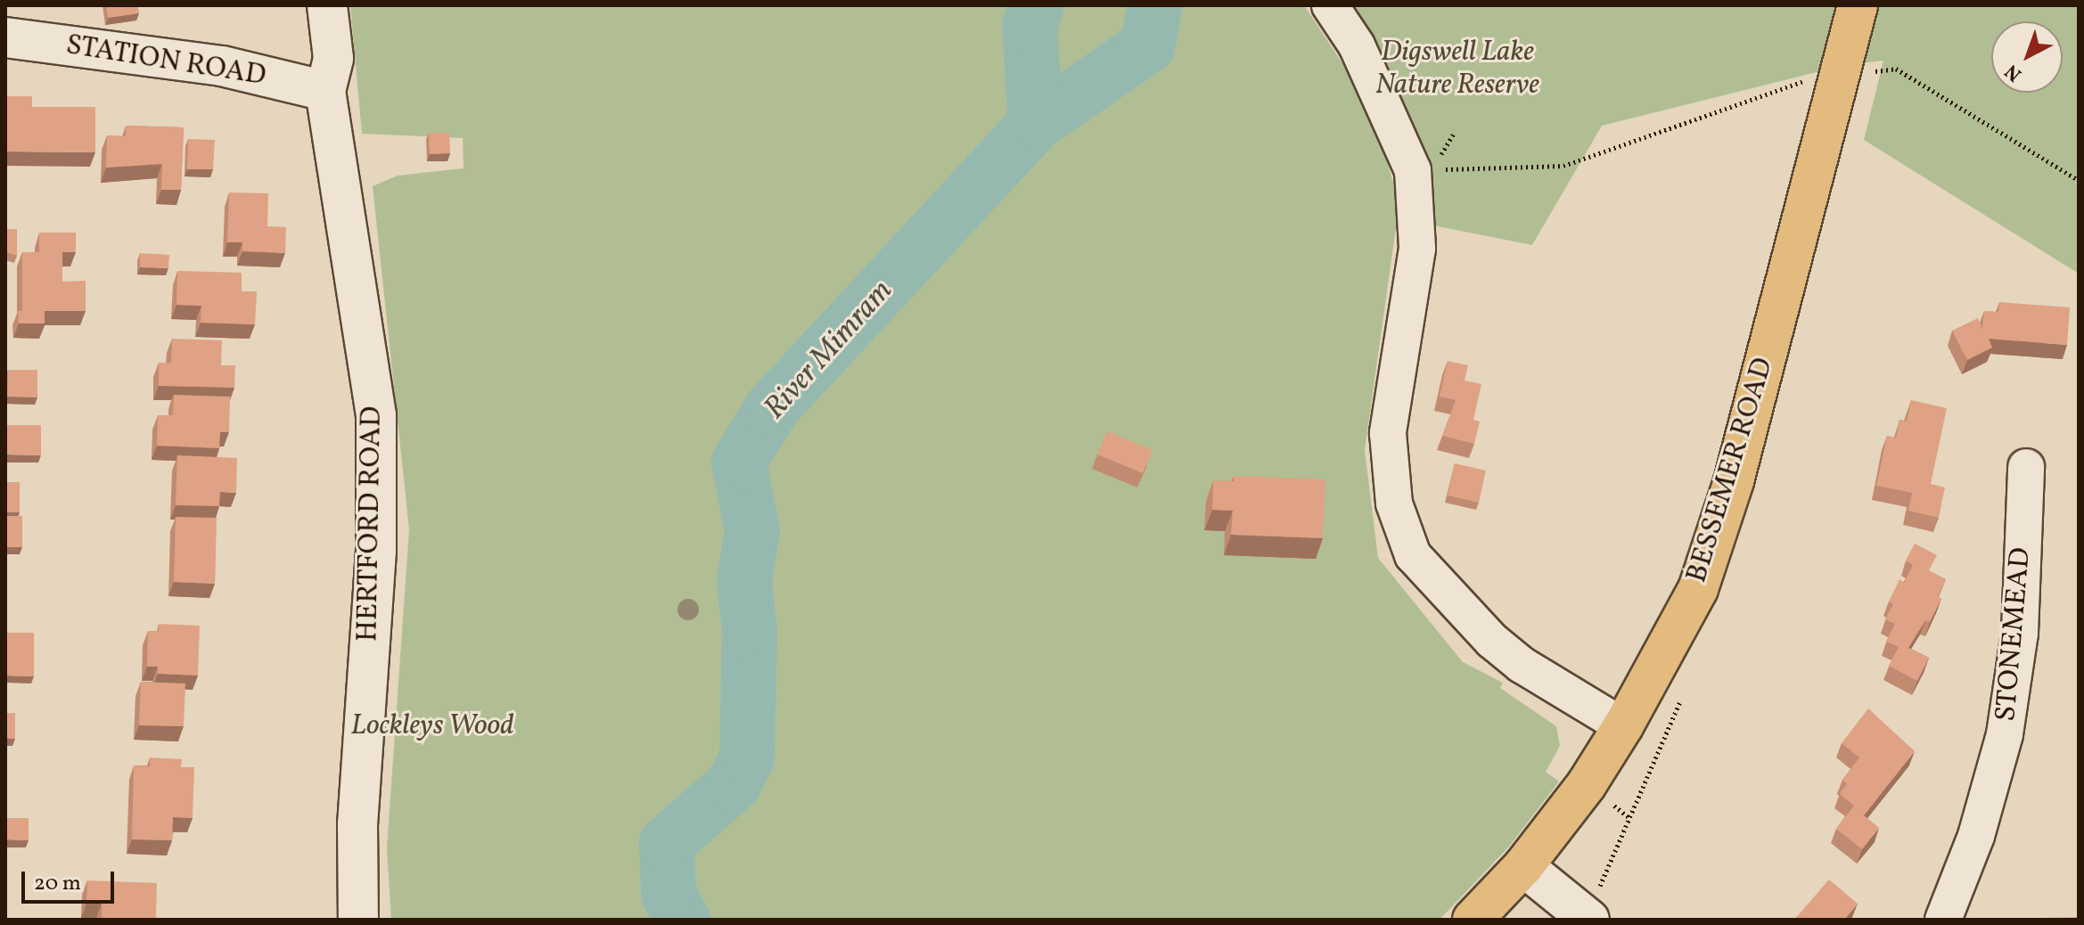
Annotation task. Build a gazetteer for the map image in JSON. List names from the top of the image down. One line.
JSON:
{"streets":{"main road":["BESSEMER ROAD"],"street":["STATION ROAD","HERTFORD ROAD","STONEMEAD"]},"crossings":[["STATION ROAD","HERTFORD ROAD"]],"water":["River Mimram"],"parks":["Digswell Lake Nature Reserve","Lockleys Wood"],"scale_bar":"20 m","north":"bottom left"}
